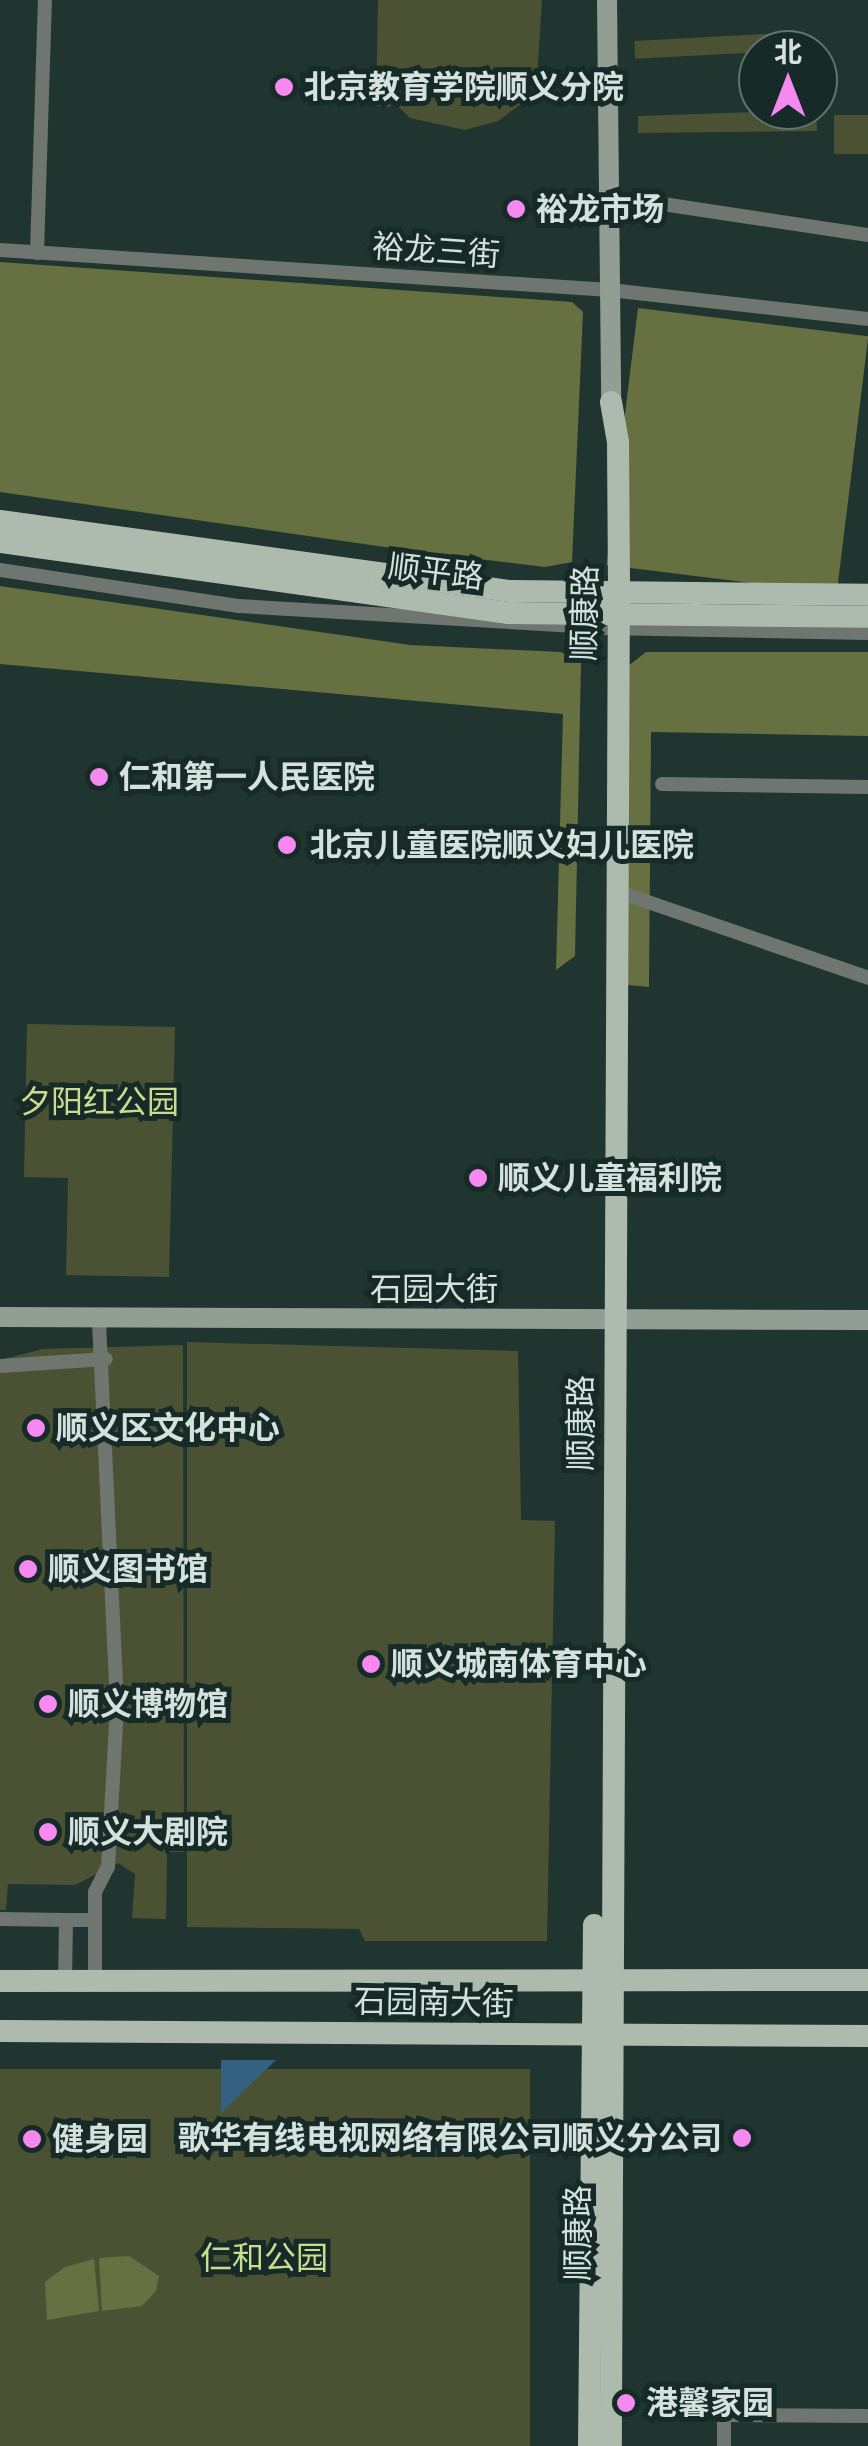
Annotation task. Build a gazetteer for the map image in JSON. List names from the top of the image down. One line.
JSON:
{"streets":{"main road":["顺平路","顺康路","石园南大街"],"street":["裕龙三街","石园大街"]},"crossings":[["裕龙三街","顺康路"],["顺平路","顺康路"],["顺康路","石园大街"],["顺康路","石园南大街"]],"parks":["夕阳红公园","仁和公园"],"places":["北京教育学院顺义分院","裕龙市场","仁和第一人民医院","北京儿童医院顺义妇儿医院","顺义儿童福利院","顺义区文化中心","顺义图书馆","顺义城南体育中心","顺义博物馆","顺义大剧院","歌华有线电视网络有限公司顺义分公司","健身园","港馨家园"],"north":"top"}
